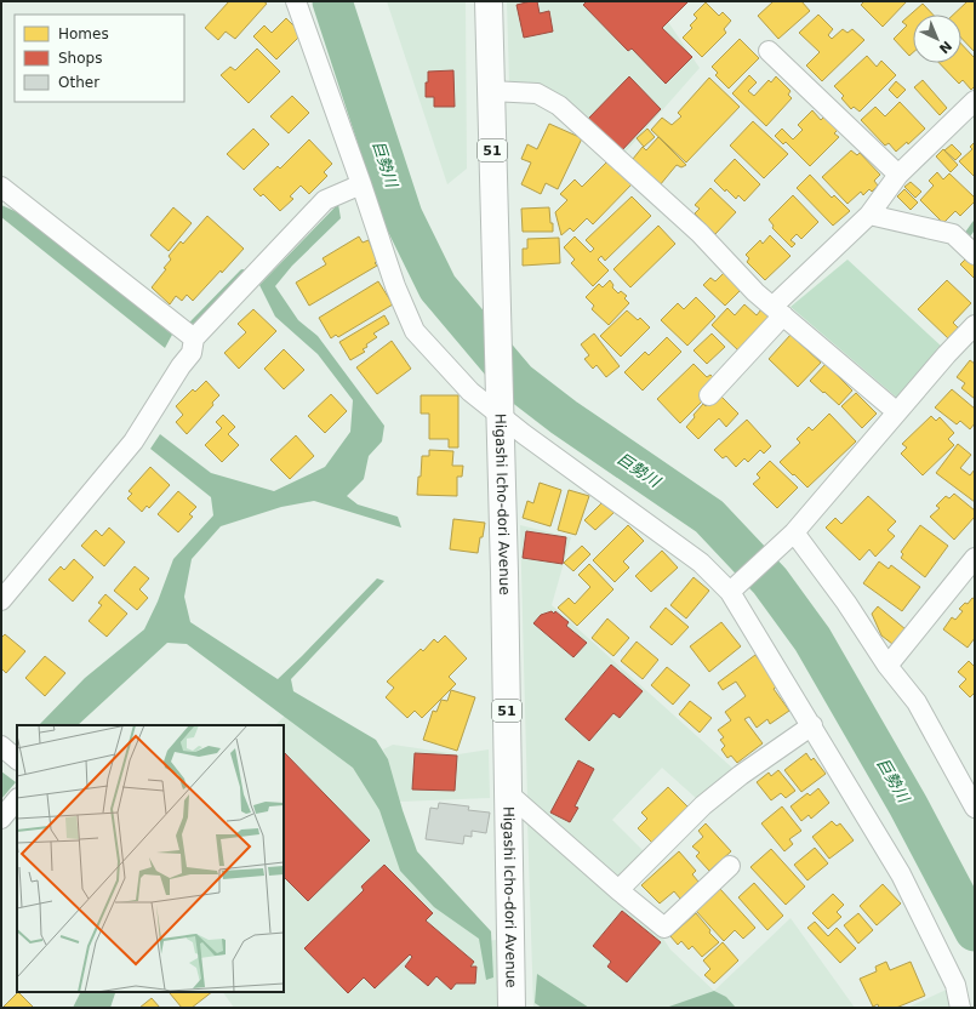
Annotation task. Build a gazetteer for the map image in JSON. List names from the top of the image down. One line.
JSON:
{"streets":{"main road":["51","Higashi Icho-dori Avenue"]},"water":["巨勢川"],"legend":["Homes","Shops","Other"],"north":"bottom right"}
